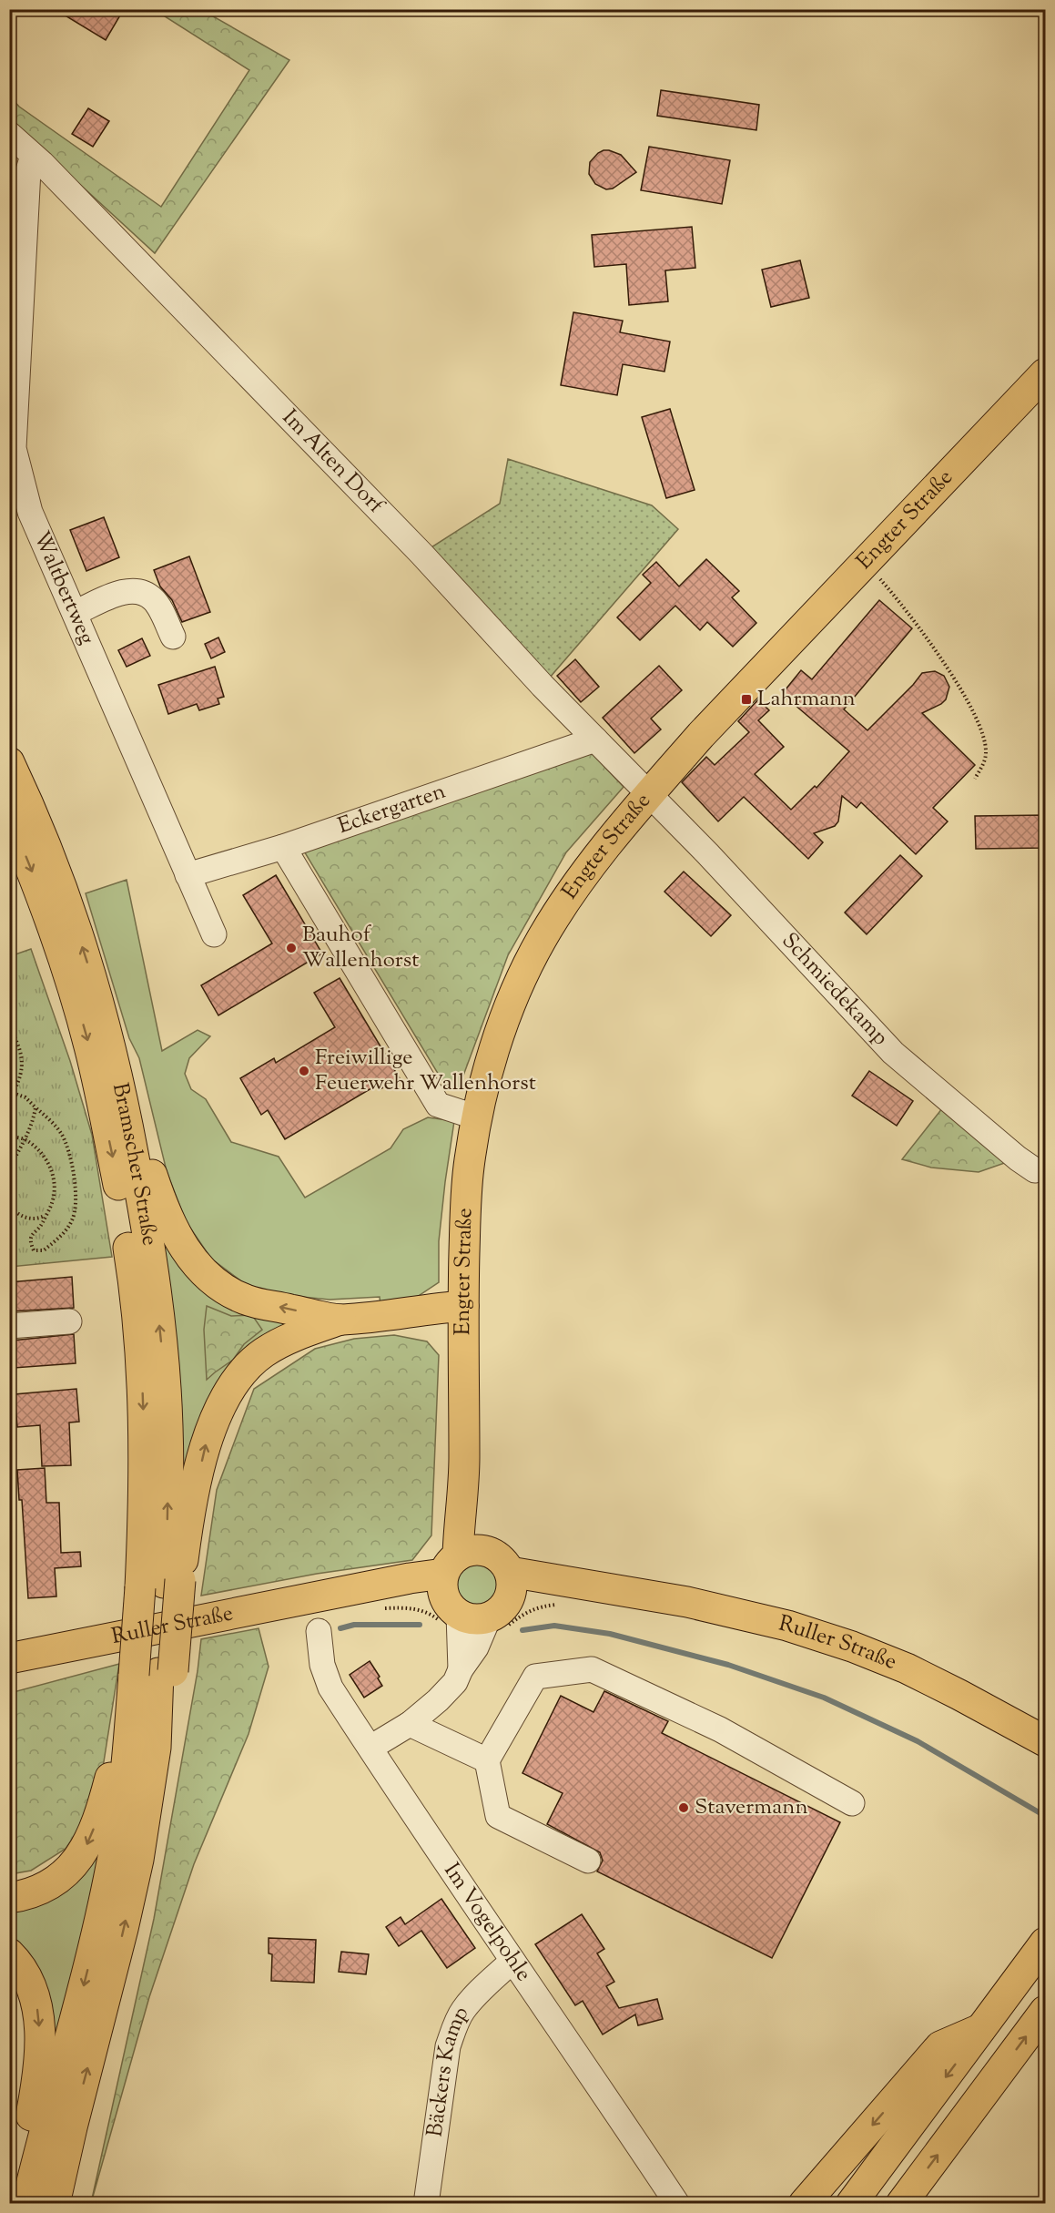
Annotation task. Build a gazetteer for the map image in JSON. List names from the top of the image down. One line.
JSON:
{"streets":{"main road":["Engter Straße","Bramscher Straße","Ruller Straße"],"street":["Im Alten Dorf","Waltbertweg","Eckergarten","Schmiedekamp","Im Vogelpohle","Bäckers Kamp"]},"crossings":[["Im Alten Dorf","Engter Straße"],["Im Alten Dorf","Waltbertweg"],["Im Alten Dorf","Eckergarten"],["Im Alten Dorf","Schmiedekamp"],["Engter Straße","Schmiedekamp"],["Engter Straße","Ruller Straße"],["Waltbertweg","Eckergarten"],["Im Vogelpohle","Bäckers Kamp"]],"places":{"transit":["Lahrmann"],"other":["Bauhof Wallenhorst","Freiwillige Feuerwehr Wallenhorst","Stavermann"]}}
